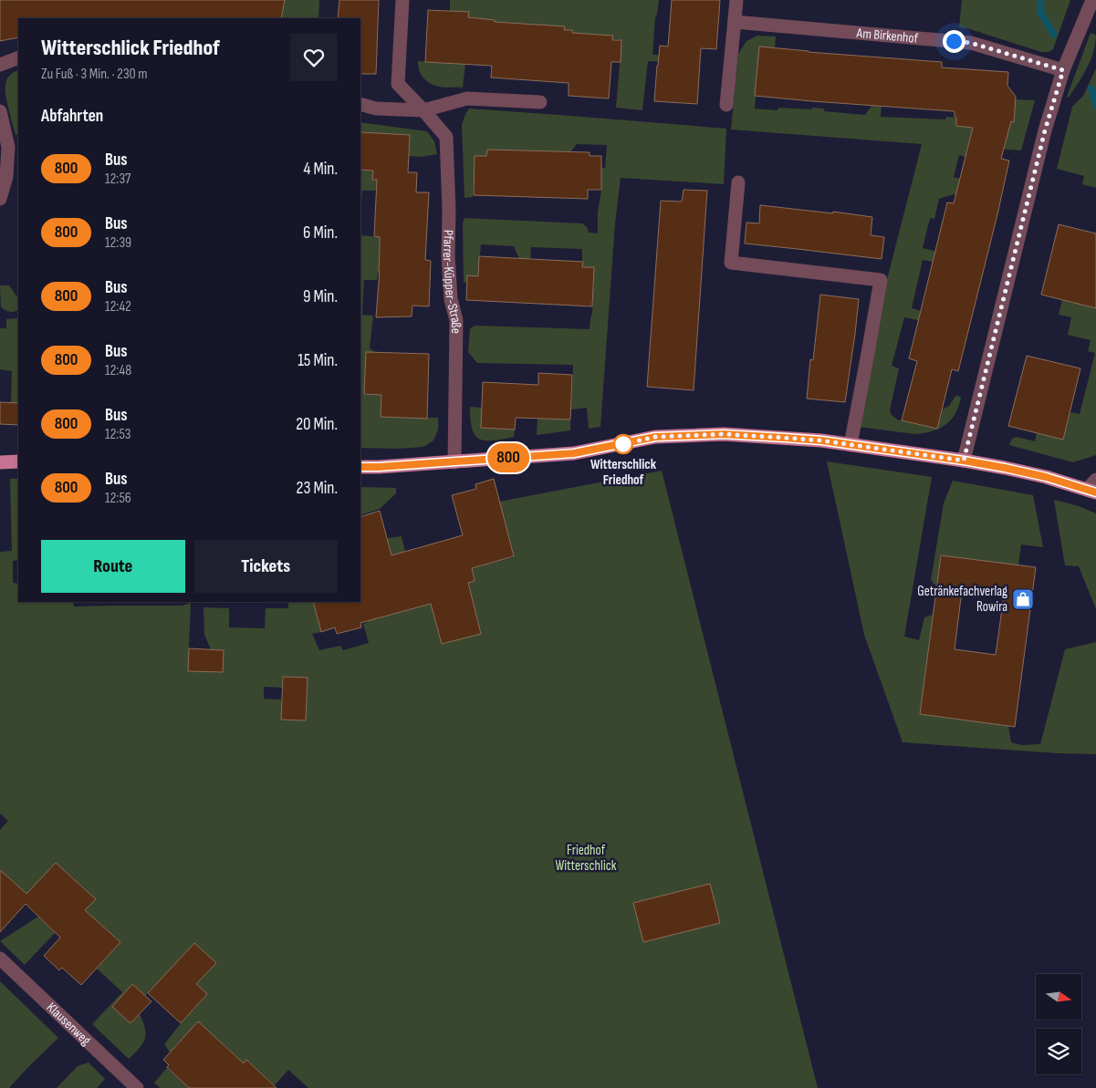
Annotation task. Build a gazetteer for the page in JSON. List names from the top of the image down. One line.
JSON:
{"streets":{"street":["Am Birkenhof","Pfarrer-Küpper-Straße","Klausenweg"]},"parks":["Friedhof Witterschlick"],"places":{"other":["Witterschlick Friedhof"],"shop":["Getränkefachverlag Rowira"]},"lines":["bus line 800"],"north":"right","page":{"on_map":"800","heading":[["Witterschlick Friedhof","Zu Fuß · 3 Min. · 230 m"],"Abfahrten"],"list":[{"mark":"800","name":"Bus","note":"12:37","value":"4 Min."},{"mark":"800","name":"Bus","note":"12:39","value":"6 Min."},{"mark":"800","name":"Bus","note":"12:42","value":"9 Min."},{"mark":"800","name":"Bus","note":"12:48","value":"15 Min."},{"mark":"800","name":"Bus","note":"12:53","value":"20 Min."},{"mark":"800","name":"Bus","note":"12:56","value":"23 Min."}],"buttons":["Route","Tickets"]}}
